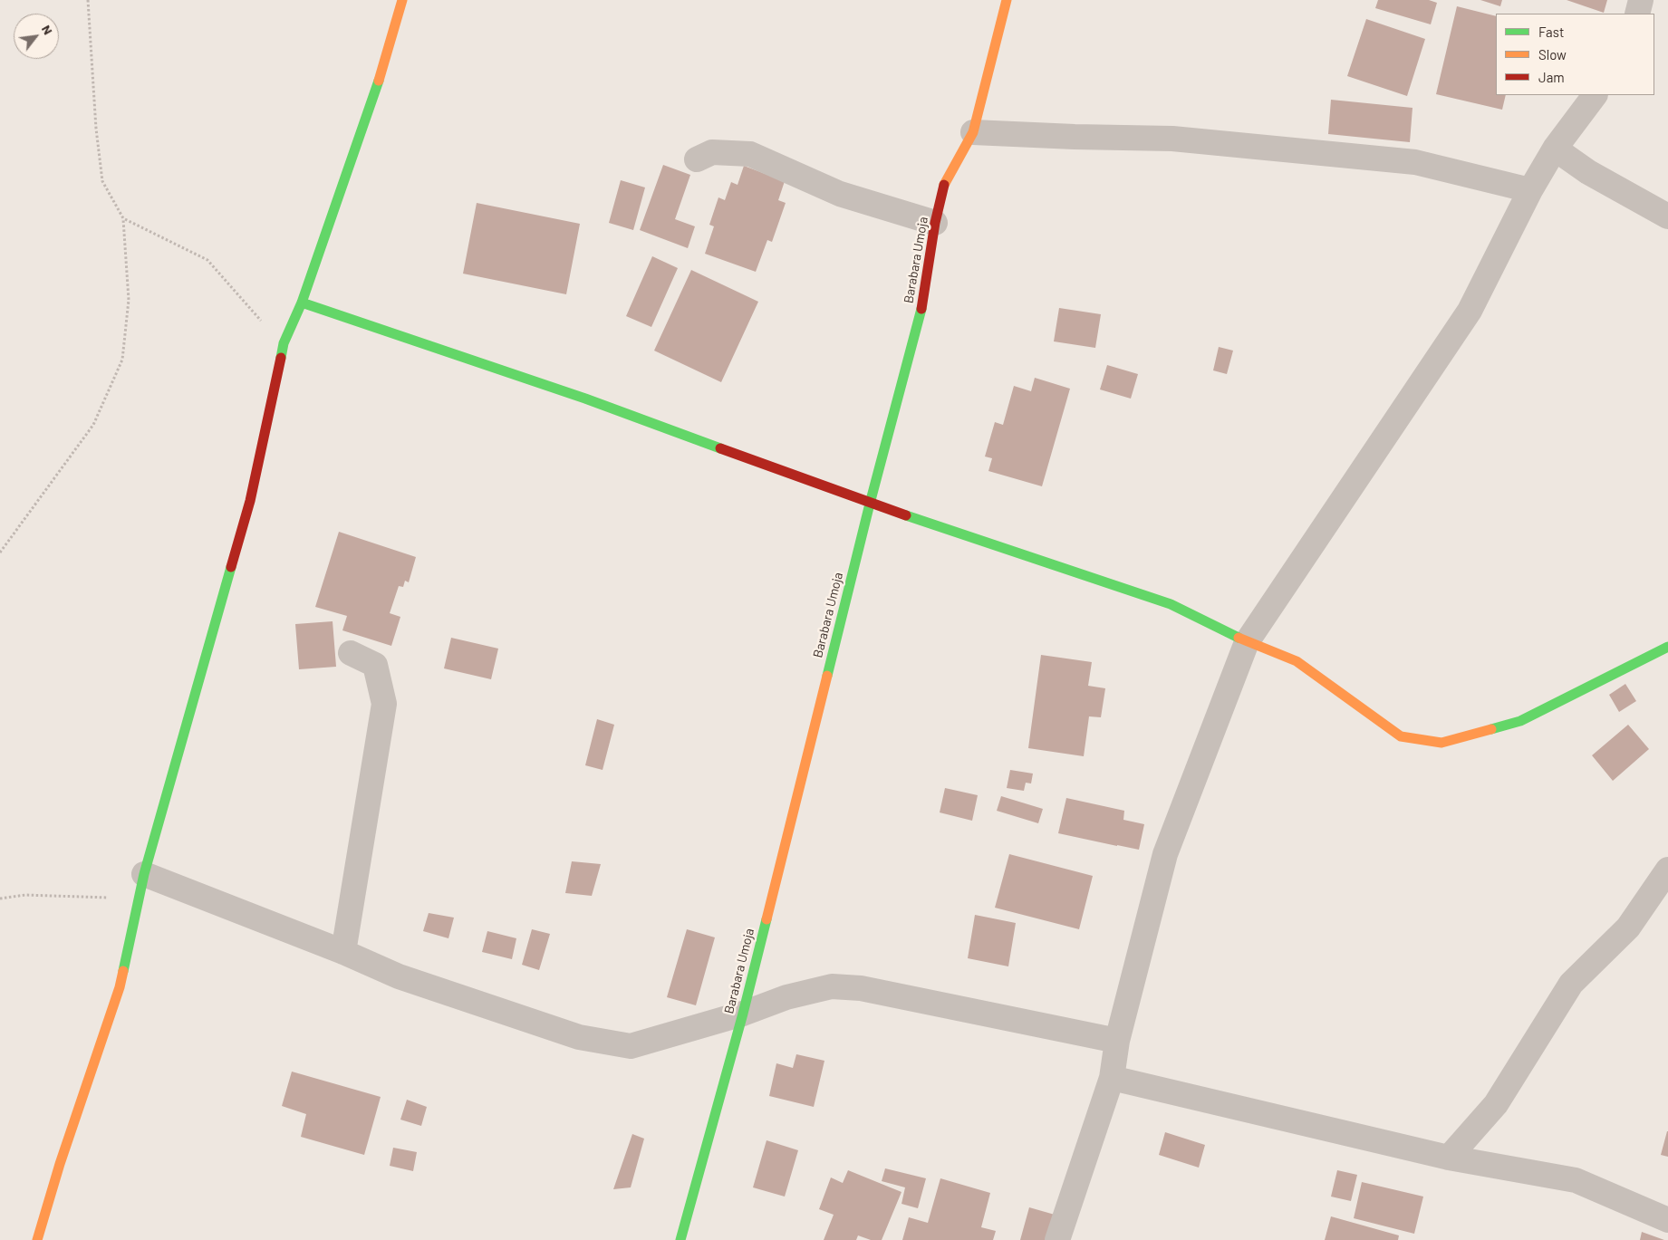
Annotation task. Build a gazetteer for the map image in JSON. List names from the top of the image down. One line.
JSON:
{"streets":{"street":["Barabara Umoja"]},"legend":["Fast","Slow","Jam"],"north":"top right"}
